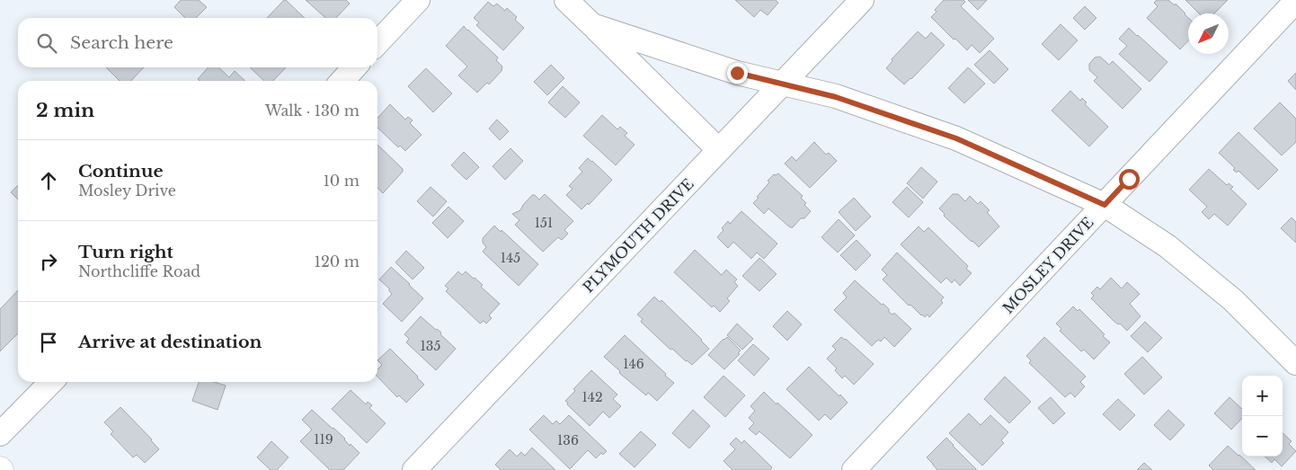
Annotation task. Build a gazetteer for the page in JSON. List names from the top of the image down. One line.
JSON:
{"streets":{"street":["PLYMOUTH DRIVE","MOSLEY DRIVE"]},"house_numbers":["151","145","135","146","142","119","136"],"north":"bottom left","page":{"search":"Search here","heading":["2 min","Walk · 130 m"],"list":[["Continue","Mosley Drive","10 m"],["Turn right","Northcliffe Road","120 m"],"Arrive at destination"],"map_buttons":["+","−"]}}
